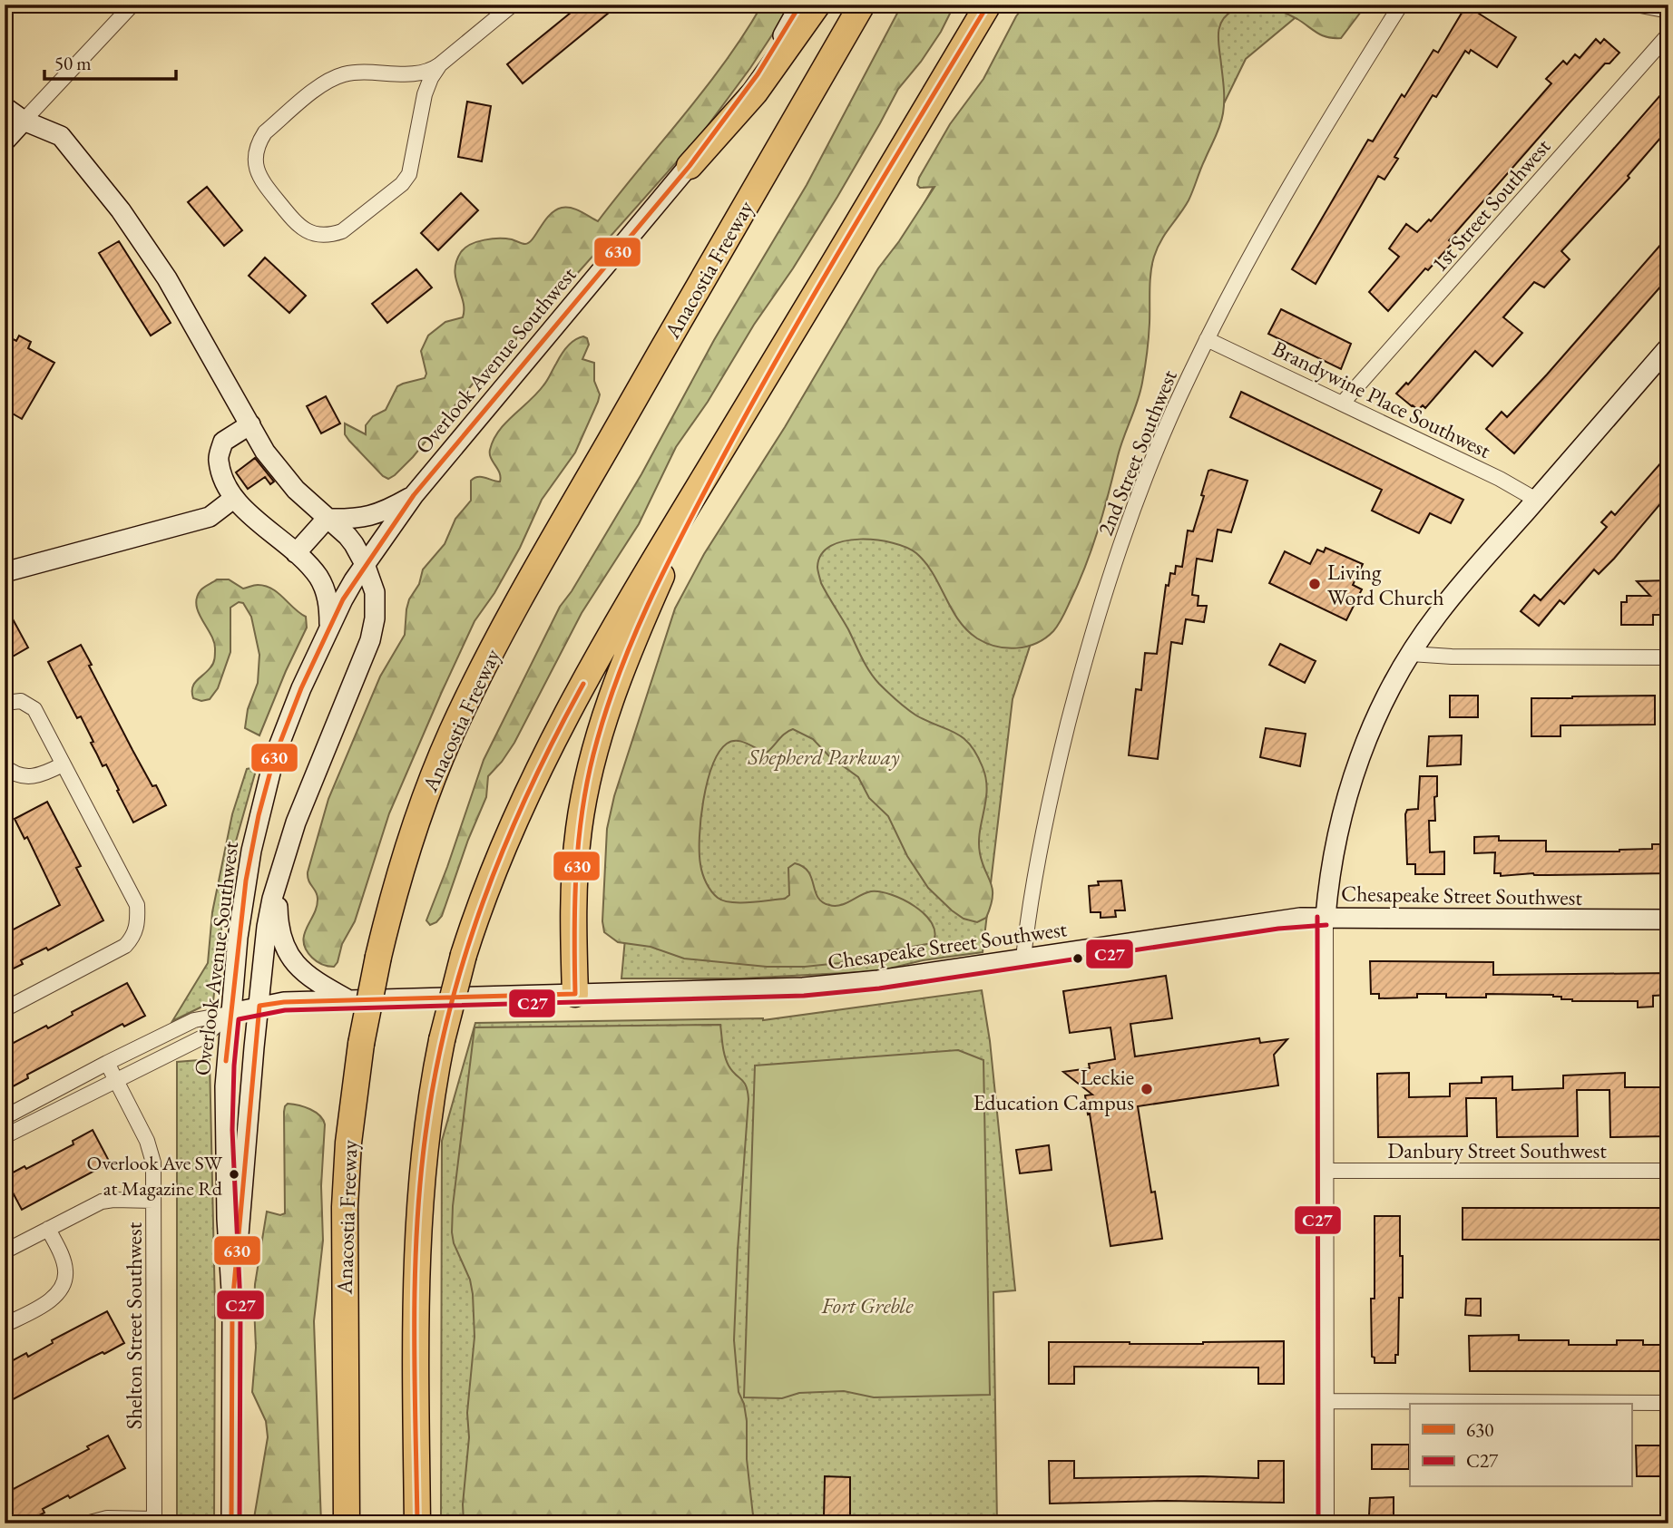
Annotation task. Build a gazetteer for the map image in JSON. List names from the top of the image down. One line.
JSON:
{"streets":{"highway":["Anacostia Freeway"],"street":["1st Street Southwest","Overlook Avenue Southwest","Brandywine Place Southwest","2nd Street Southwest","Chesapeake Street Southwest","Danbury Street Southwest","Shelton Street Southwest"]},"crossings":[["1st Street Southwest","Brandywine Place Southwest"],["Overlook Avenue Southwest","Chesapeake Street Southwest"],["Brandywine Place Southwest","2nd Street Southwest"],["2nd Street Southwest","Chesapeake Street Southwest"]],"parks":["Shepherd Parkway","Fort Greble"],"places":["Living Word Church","Leckie Education Campus","Overlook Ave SW at Magazine Rd"],"lines":["transit line 630","transit line C27"],"legend":["630","C27"],"scale_bar":"50 m"}
